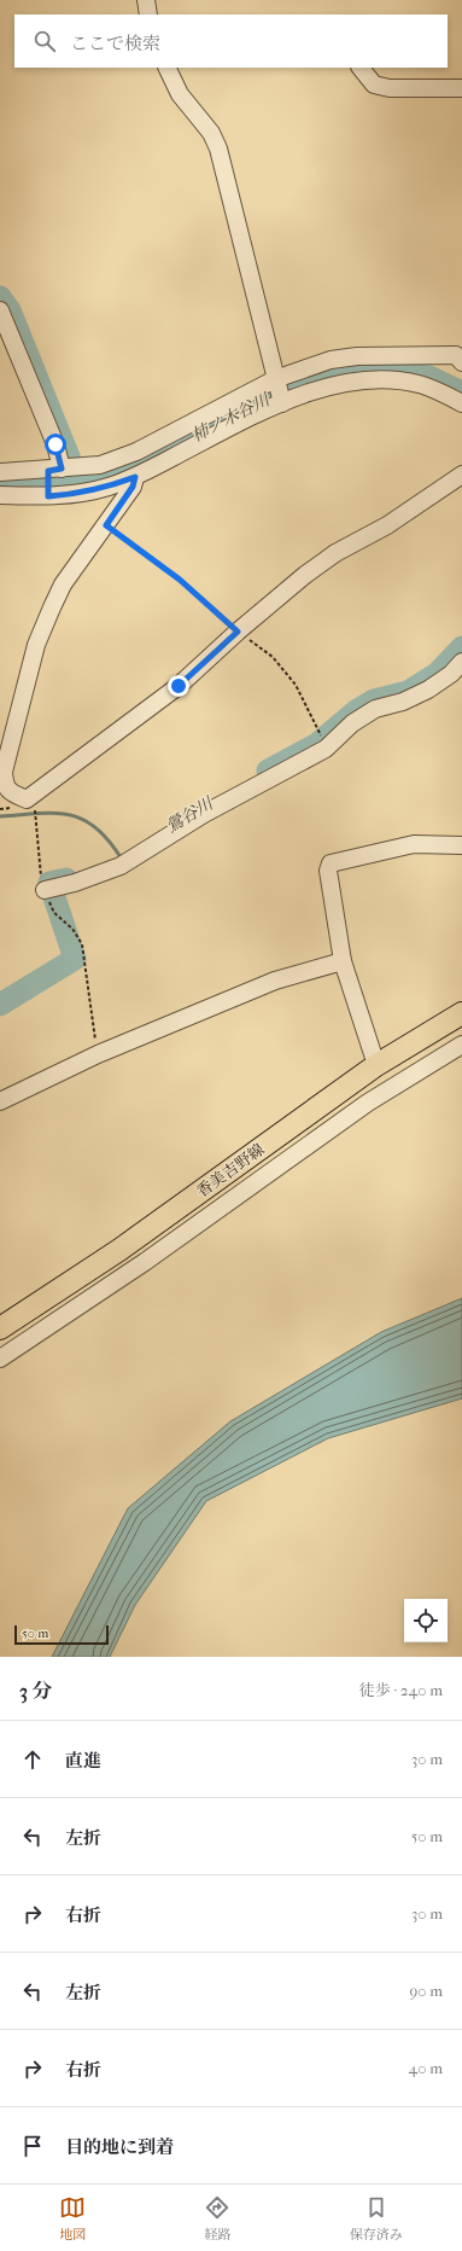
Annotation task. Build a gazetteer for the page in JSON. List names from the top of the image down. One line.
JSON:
{"streets":{"main road":["香美吉野線"]},"water":["柿ノ木谷川","鶯谷川"],"scale_bar":"50 m","page":{"search":"ここで検索","scale":"50 m","heading":["3 分","徒歩 · 240 m"],"list":[["直進","30 m"],["左折","50 m"],["右折","30 m"],["左折","90 m"],["右折","40 m"],"目的地に到着"],"nav":["地図","経路","保存済み"]}}
